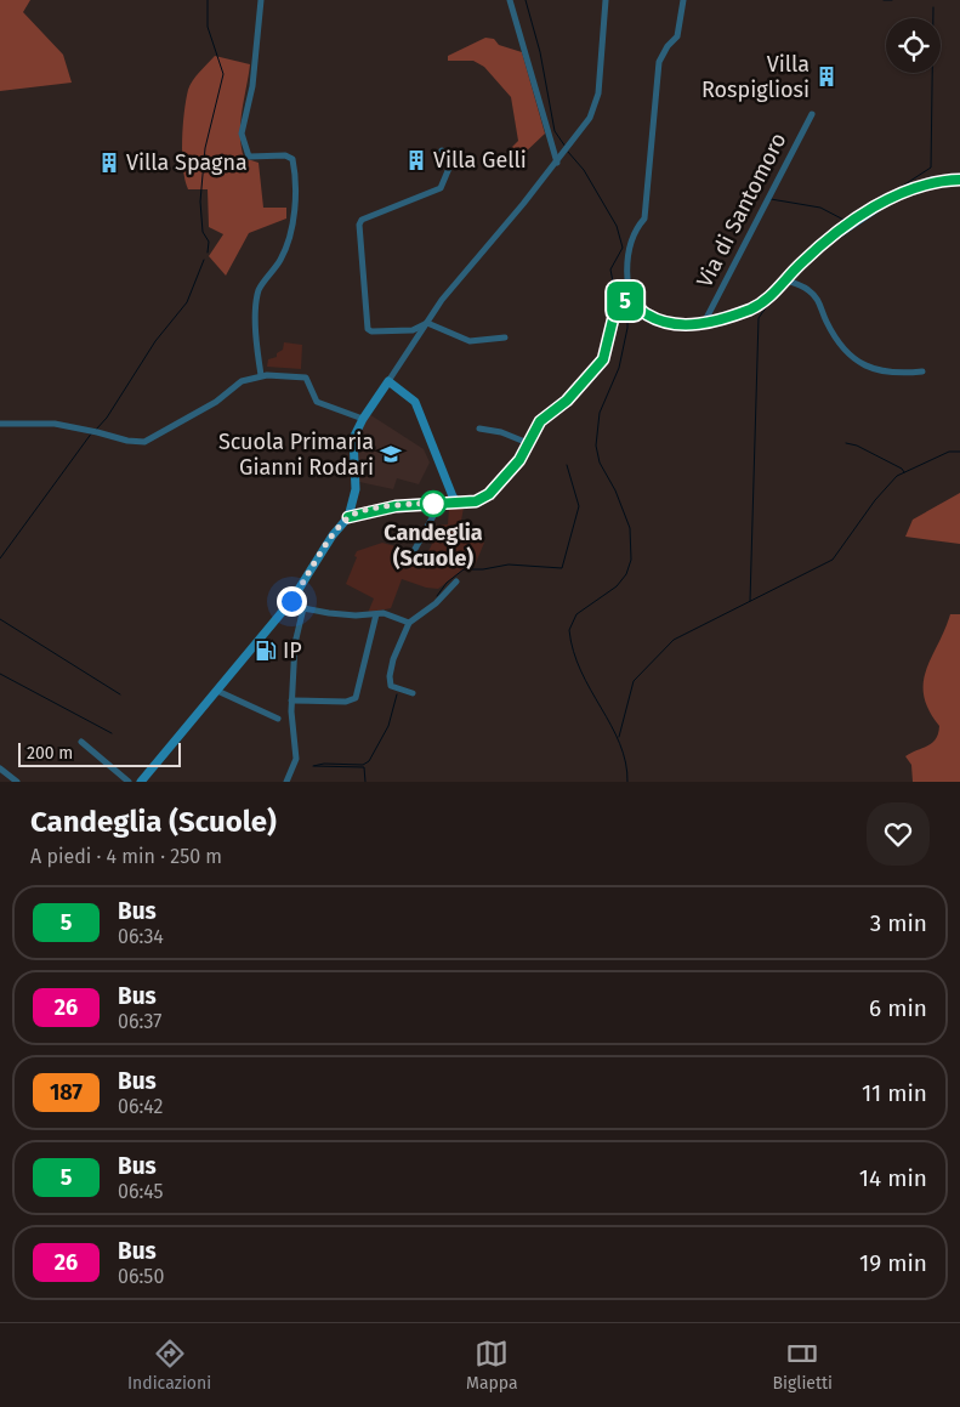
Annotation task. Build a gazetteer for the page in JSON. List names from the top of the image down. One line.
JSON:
{"streets":{"main road":["Via di Santomoro"]},"places":{"building":["Villa Rospigliosi","Villa Gelli","Villa Spagna"],"school or university":["Scuola Primaria Gianni Rodari"],"other":["Candeglia (Scuole)"],"fuel station":["IP"]},"lines":["bus line 5"],"scale_bar":"200 m","page":{"on_map":"5","scale":"200 m","heading":["Candeglia (Scuole)","A piedi · 4 min · 250 m"],"list":[{"mark":"5","name":"Bus","note":"06:34","value":"3 min"},{"mark":"26","name":"Bus","note":"06:37","value":"6 min"},{"mark":"187","name":"Bus","note":"06:42","value":"11 min"},{"mark":"5","name":"Bus","note":"06:45","value":"14 min"},{"mark":"26","name":"Bus","note":"06:50","value":"19 min"}],"tabs":["Indicazioni","Mappa","Biglietti"]}}
